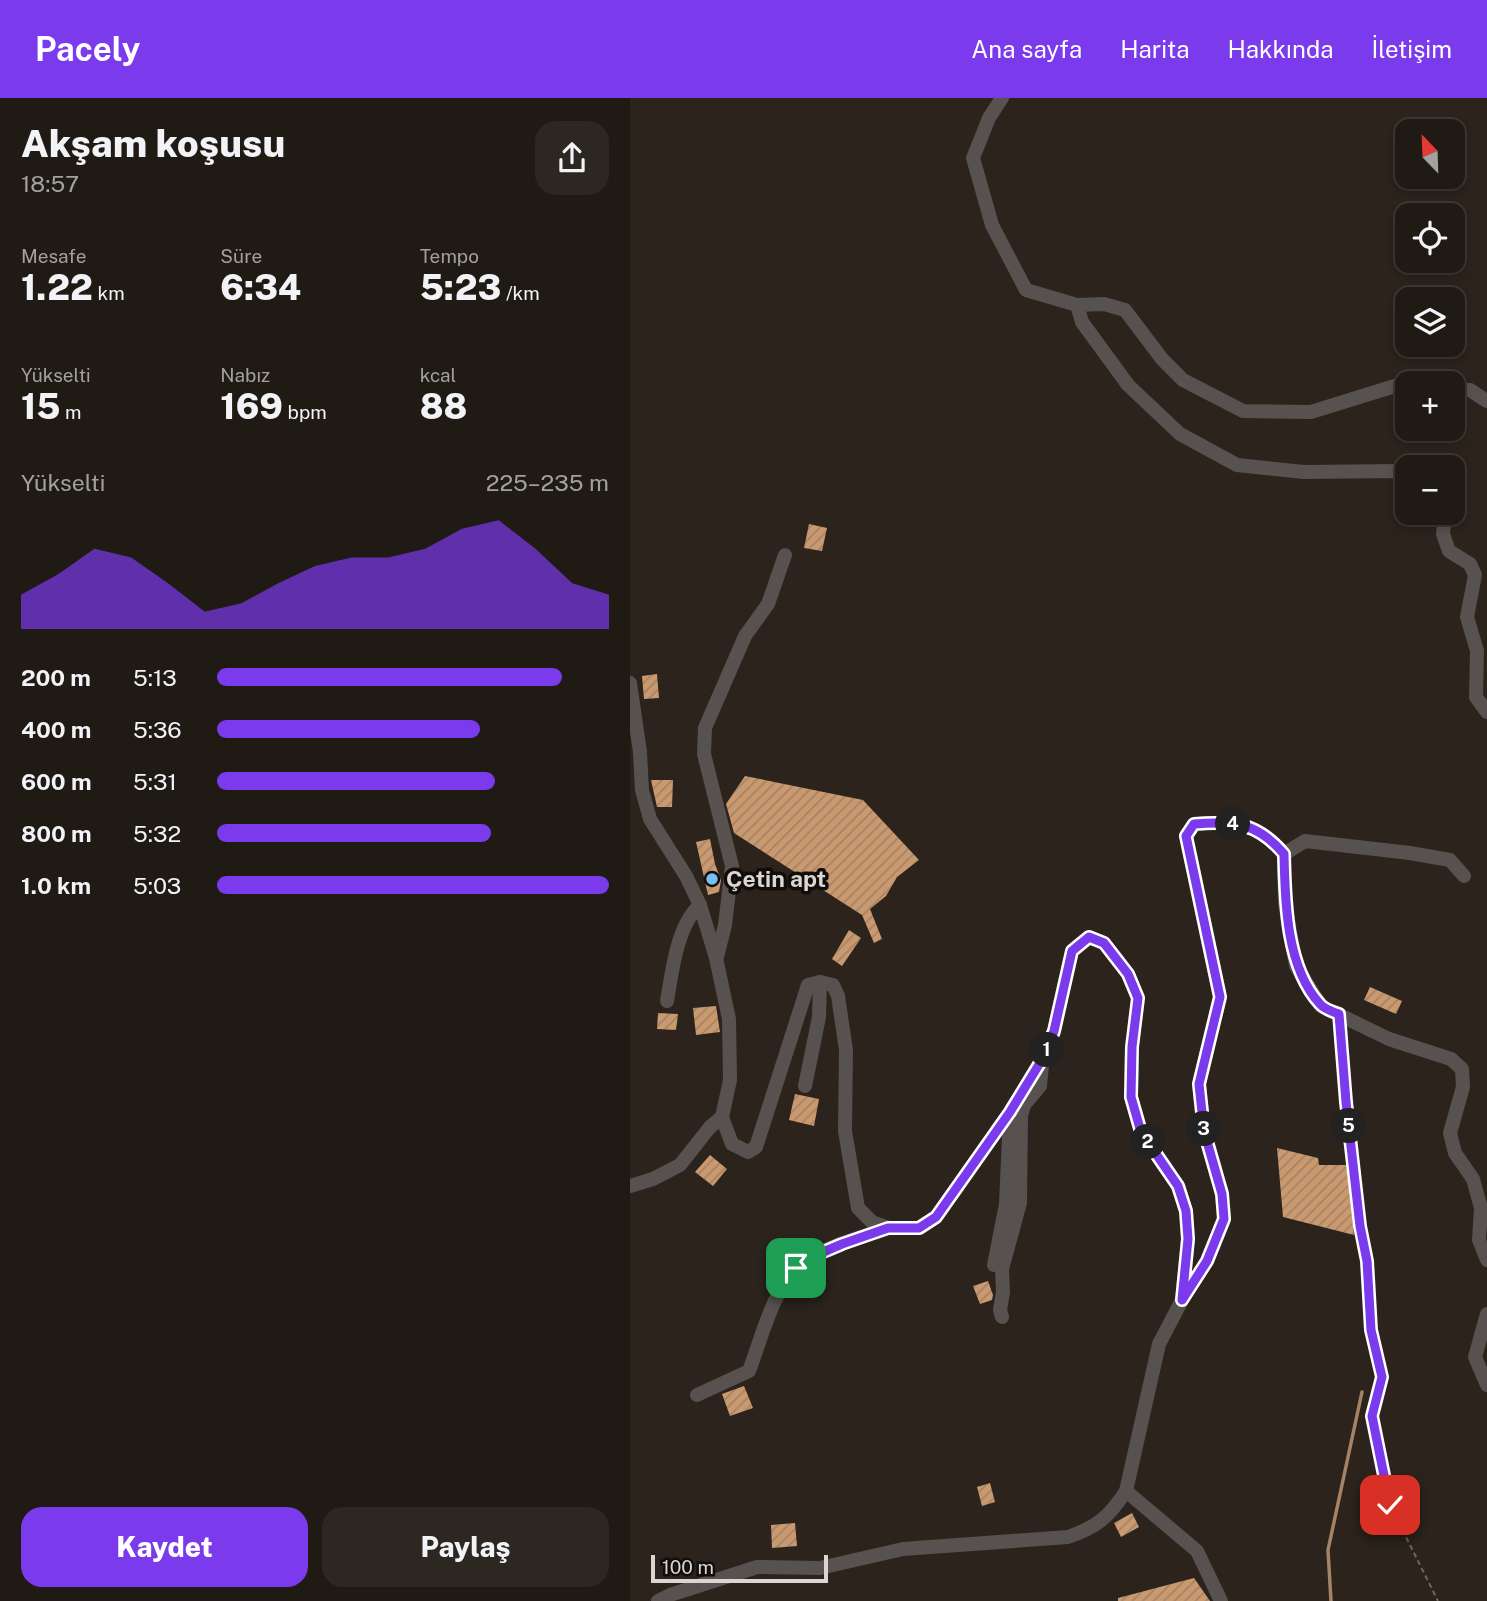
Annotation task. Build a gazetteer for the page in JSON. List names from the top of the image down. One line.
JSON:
{"places":["Çetin apt"],"scale_bar":"100 m","north":"top left","page":{"header":"Pacely","nav":["Ana sayfa","Harita","Hakkında","İletişim"],"heading":["Akşam koşusu","18:57"],"map_buttons":["+","−"],"stats":[["Mesafe","1.22 km"],["Süre","6:34"],["Tempo","5:23 /km"],["Yükselti","15 m"],["Nabız","169 bpm"],["kcal","88"]],"chart":["Yükselti","225–235 m"],"list":[{"name":"200 m","note":"5:13"},{"name":"400 m","note":"5:36"},{"name":"600 m","note":"5:31"},{"name":"800 m","note":"5:32"},{"name":"1.0 km","note":"5:03"}],"pins":["4","1","5","3","2"],"buttons":["Kaydet","Paylaş"],"scale":"100 m"}}
